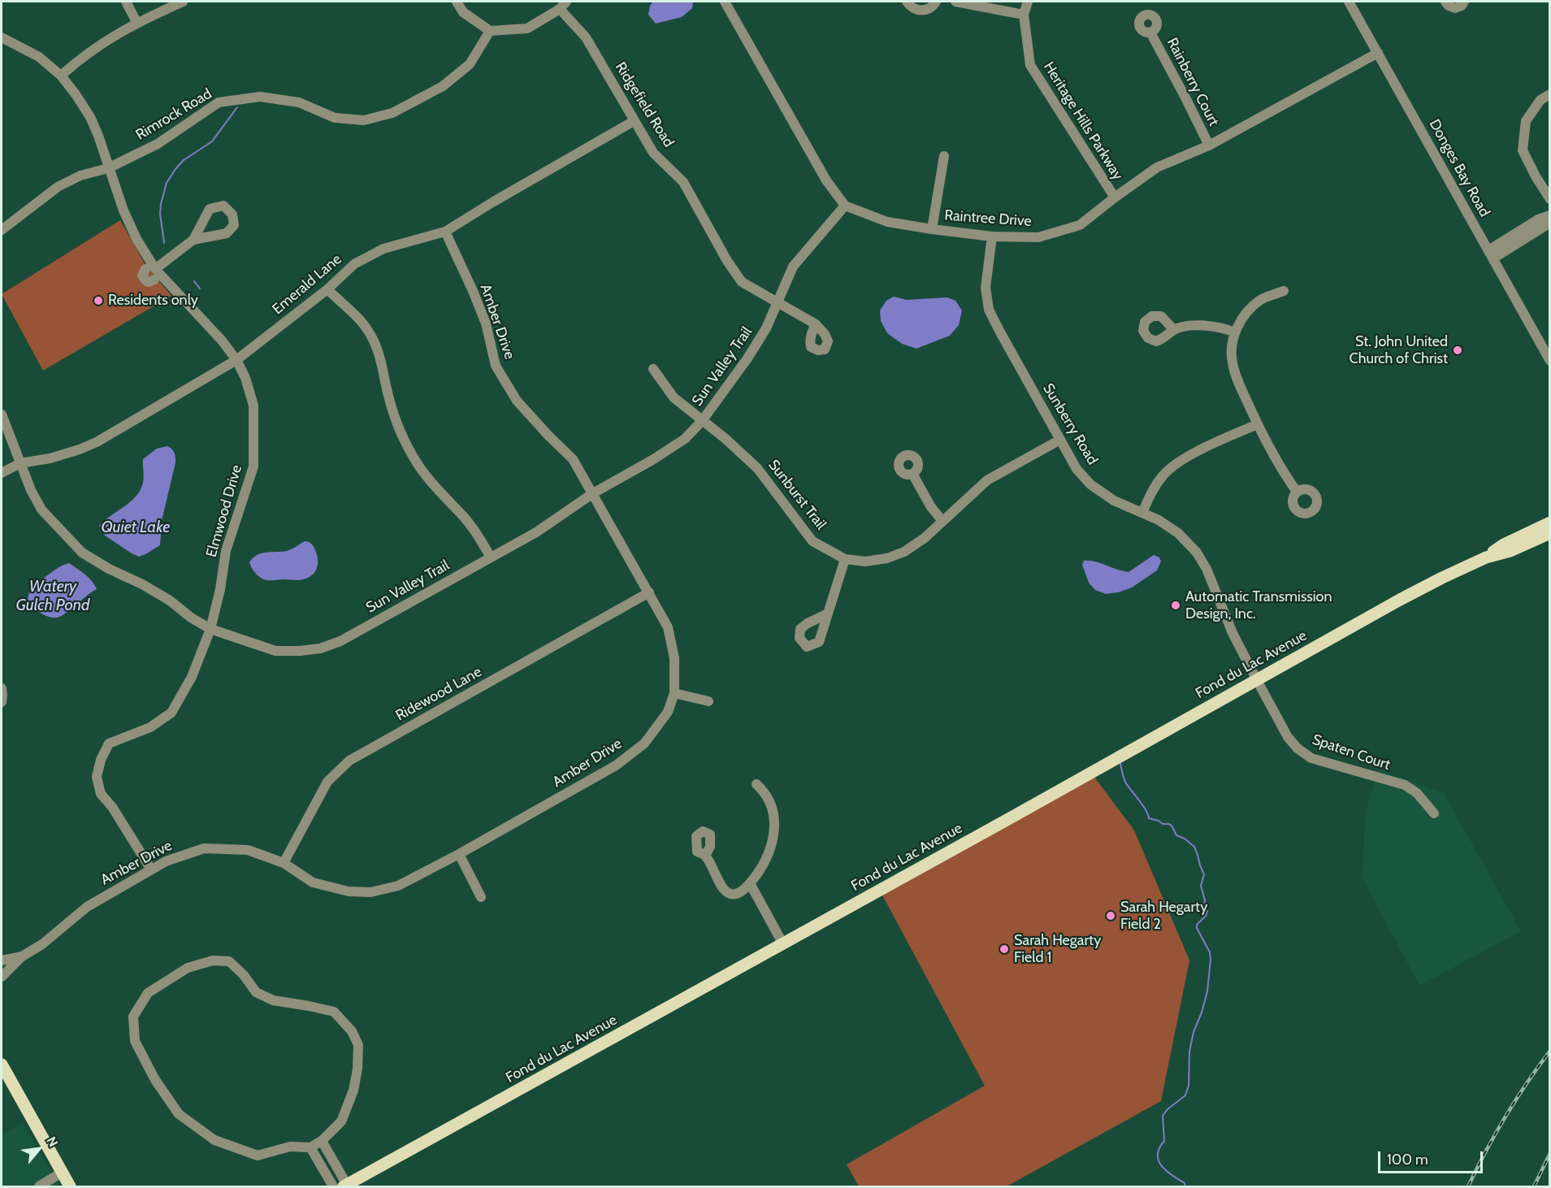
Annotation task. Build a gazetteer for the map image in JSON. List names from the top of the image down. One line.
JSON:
{"streets":{"main road":["Fond du Lac Avenue"],"street":["Rainberry Court","Ridgefield Road","Rimrock Road","Heritage Hills Parkway","Donges Bay Road","Raintree Drive","Emerald Lane","Amber Drive","Sun Valley Trail","Sunberry Road","Sunburst Trail","Elmwood Drive","Ridewood Lane","Spaten Court"]},"crossings":[["Rainberry Court","Raintree Drive"],["Ridgefield Road","Emerald Lane"],["Ridgefield Road","Sun Valley Trail"],["Rimrock Road","Elmwood Drive"],["Heritage Hills Parkway","Raintree Drive"],["Donges Bay Road","Raintree Drive"],["Raintree Drive","Sun Valley Trail"],["Raintree Drive","Sunberry Road"],["Emerald Lane","Amber Drive"],["Emerald Lane","Sun Valley Trail"],["Emerald Lane","Elmwood Drive"],["Amber Drive","Sun Valley Trail"],["Amber Drive","Elmwood Drive"],["Amber Drive","Ridewood Lane"],["Sun Valley Trail","Sunburst Trail"],["Sun Valley Trail","Elmwood Drive"],["Sunberry Road","Sunburst Trail"],["Sunberry Road","Fond du Lac Avenue"],["Sunberry Road","Spaten Court"],["Fond du Lac Avenue","Spaten Court"]],"water":["Quiet Lake","Watery Gulch Pond"],"places":["Residents only","St. John United Church of Christ","Automatic Transmission Design, Inc.","Sarah Hegarty Field 2","Sarah Hegarty Field 1"],"scale_bar":"100 m","north":"top right"}
